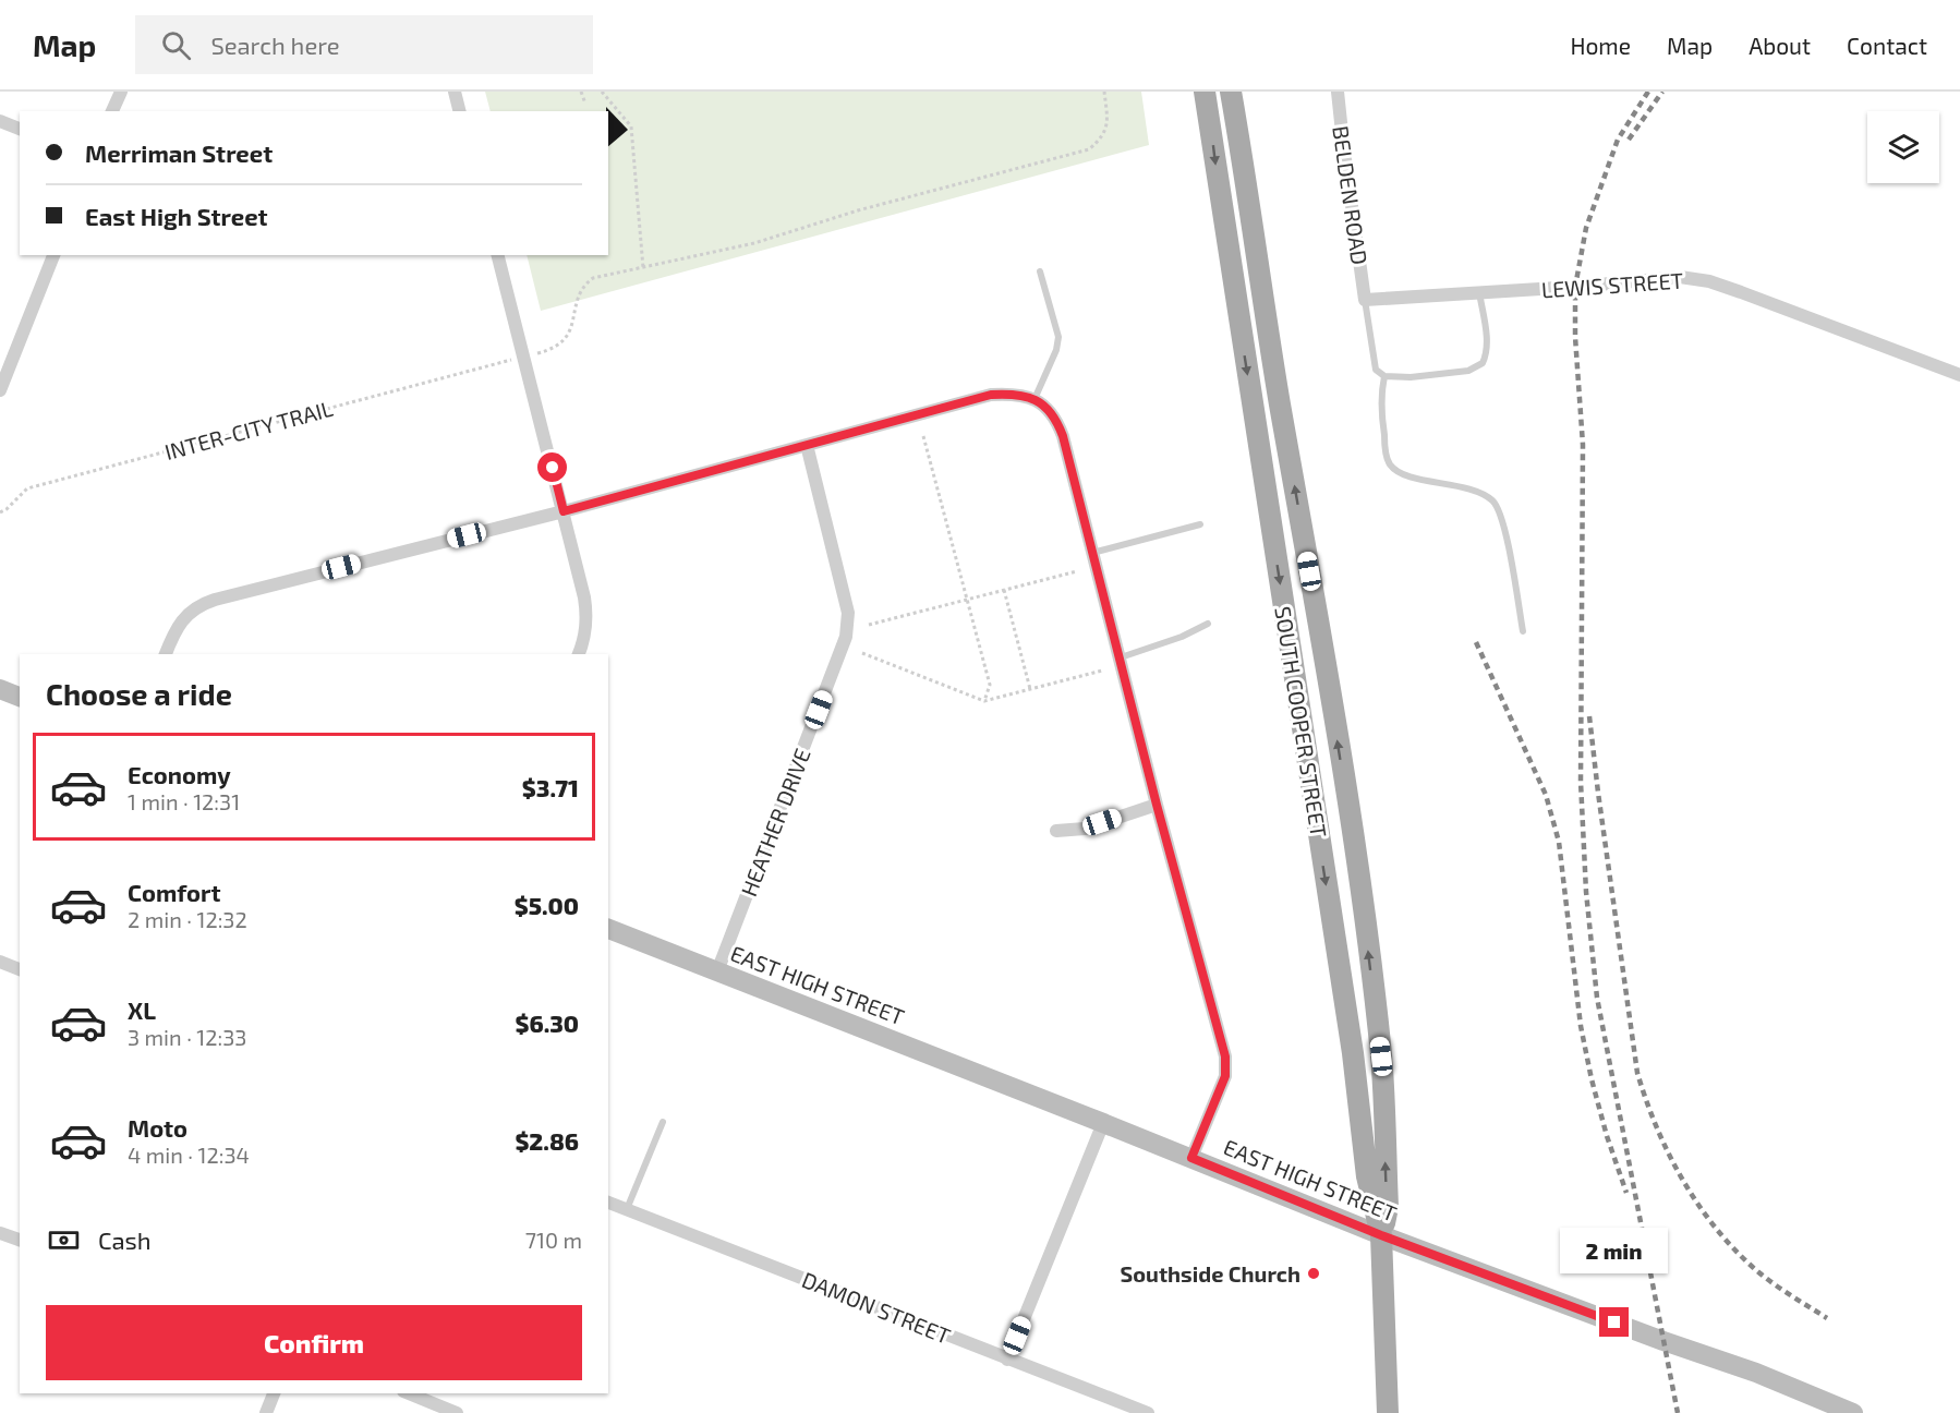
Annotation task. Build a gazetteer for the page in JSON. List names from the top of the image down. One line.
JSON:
{"streets":{"main road":["SOUTH COOPER STREET"],"street":["BELDEN ROAD","LEWIS STREET","HEATHER DRIVE","EAST HIGH STREET","DAMON STREET"],"path":["INTER-CITY TRAIL"]},"crossings":[["BELDEN ROAD","LEWIS STREET"],["SOUTH COOPER STREET","EAST HIGH STREET"],["HEATHER DRIVE","EAST HIGH STREET"]],"places":["Southside Church"],"page":{"header":"Map","search":"Search here","nav":["Home","Map","About","Contact"],"banner":["Merriman Street","East High Street"],"heading":"Choose a ride","list":[{"name":"Economy","note":"1 min · 12:31","value":"$3.71"},{"name":"Comfort","note":"2 min · 12:32","value":"$5.00"},{"name":"XL","note":"3 min · 12:33","value":"$6.30"},{"name":"Moto","note":"4 min · 12:34","value":"$2.86"}],"pay":["Cash","710 m"],"bubble":"2 min","buttons":"Confirm"}}
